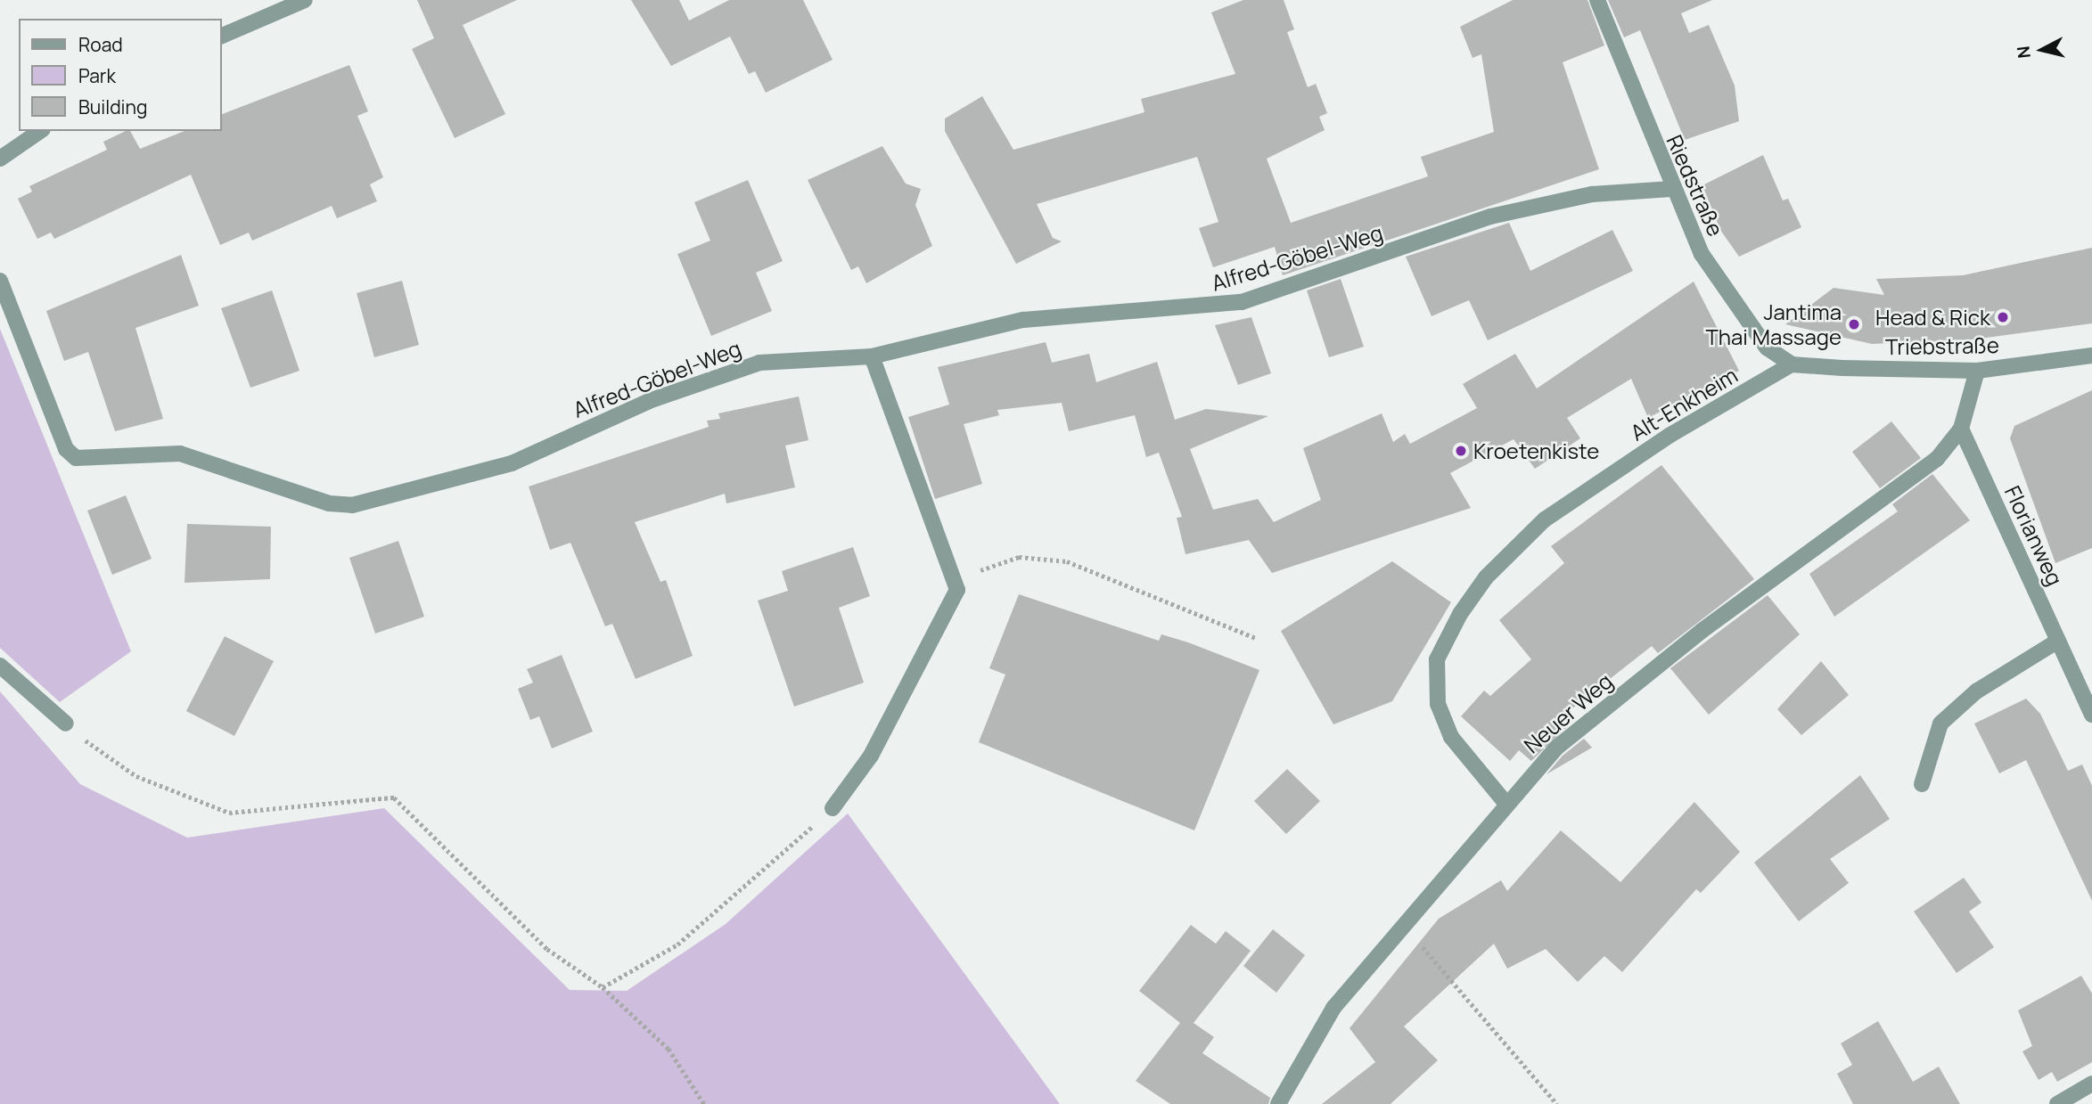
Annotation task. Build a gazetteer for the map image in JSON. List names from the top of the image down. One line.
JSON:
{"streets":{"street":["Riedstraße","Alfred-Göbel-Weg","Triebstraße","Alt-Enkheim","Florianweg","Neuer Weg"]},"crossings":[["Riedstraße","Alfred-Göbel-Weg"],["Riedstraße","Triebstraße"],["Riedstraße","Alt-Enkheim"],["Triebstraße","Alt-Enkheim"],["Alt-Enkheim","Neuer Weg"],["Florianweg","Neuer Weg"]],"places":["Head & Rick","Jantima Thai Massage","Kroetenkiste"],"legend":["Road","Park","Building"],"north":"left"}
